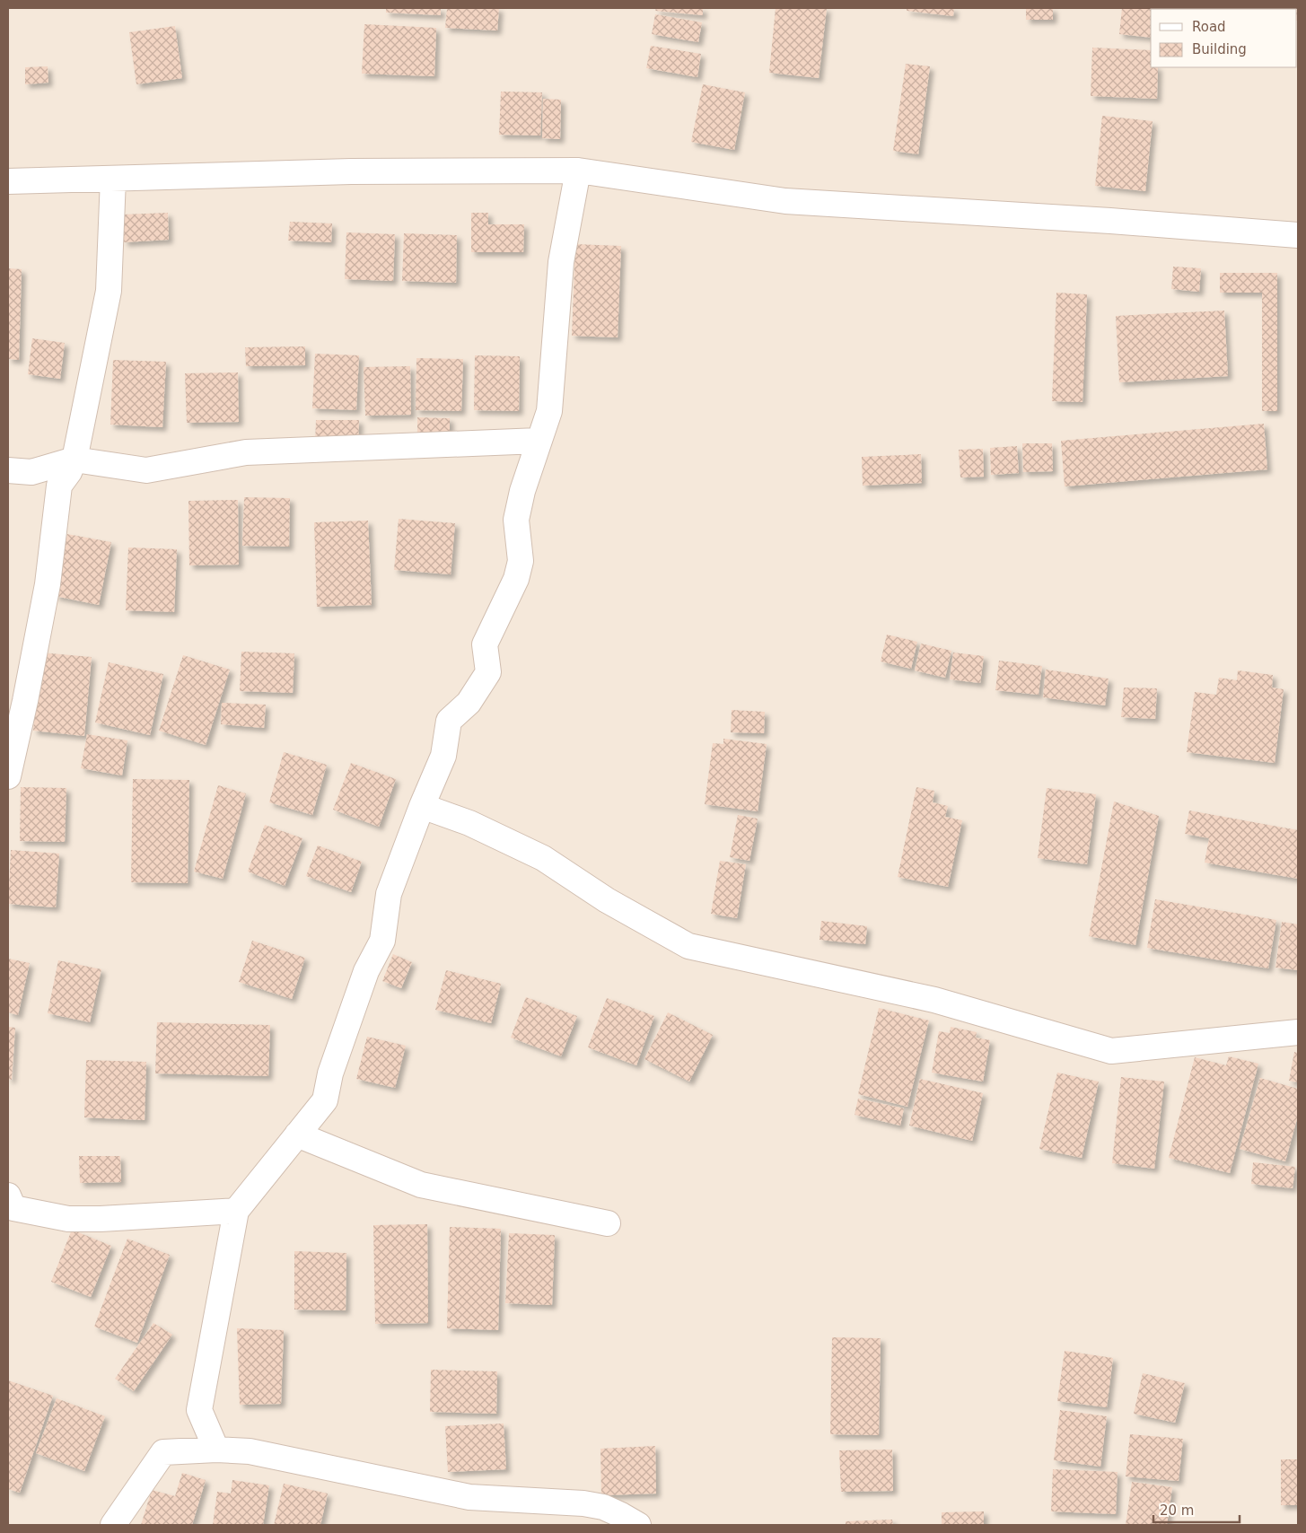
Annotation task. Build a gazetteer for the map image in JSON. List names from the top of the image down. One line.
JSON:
{"legend":["Road","Building"],"scale_bar":"20 m"}
